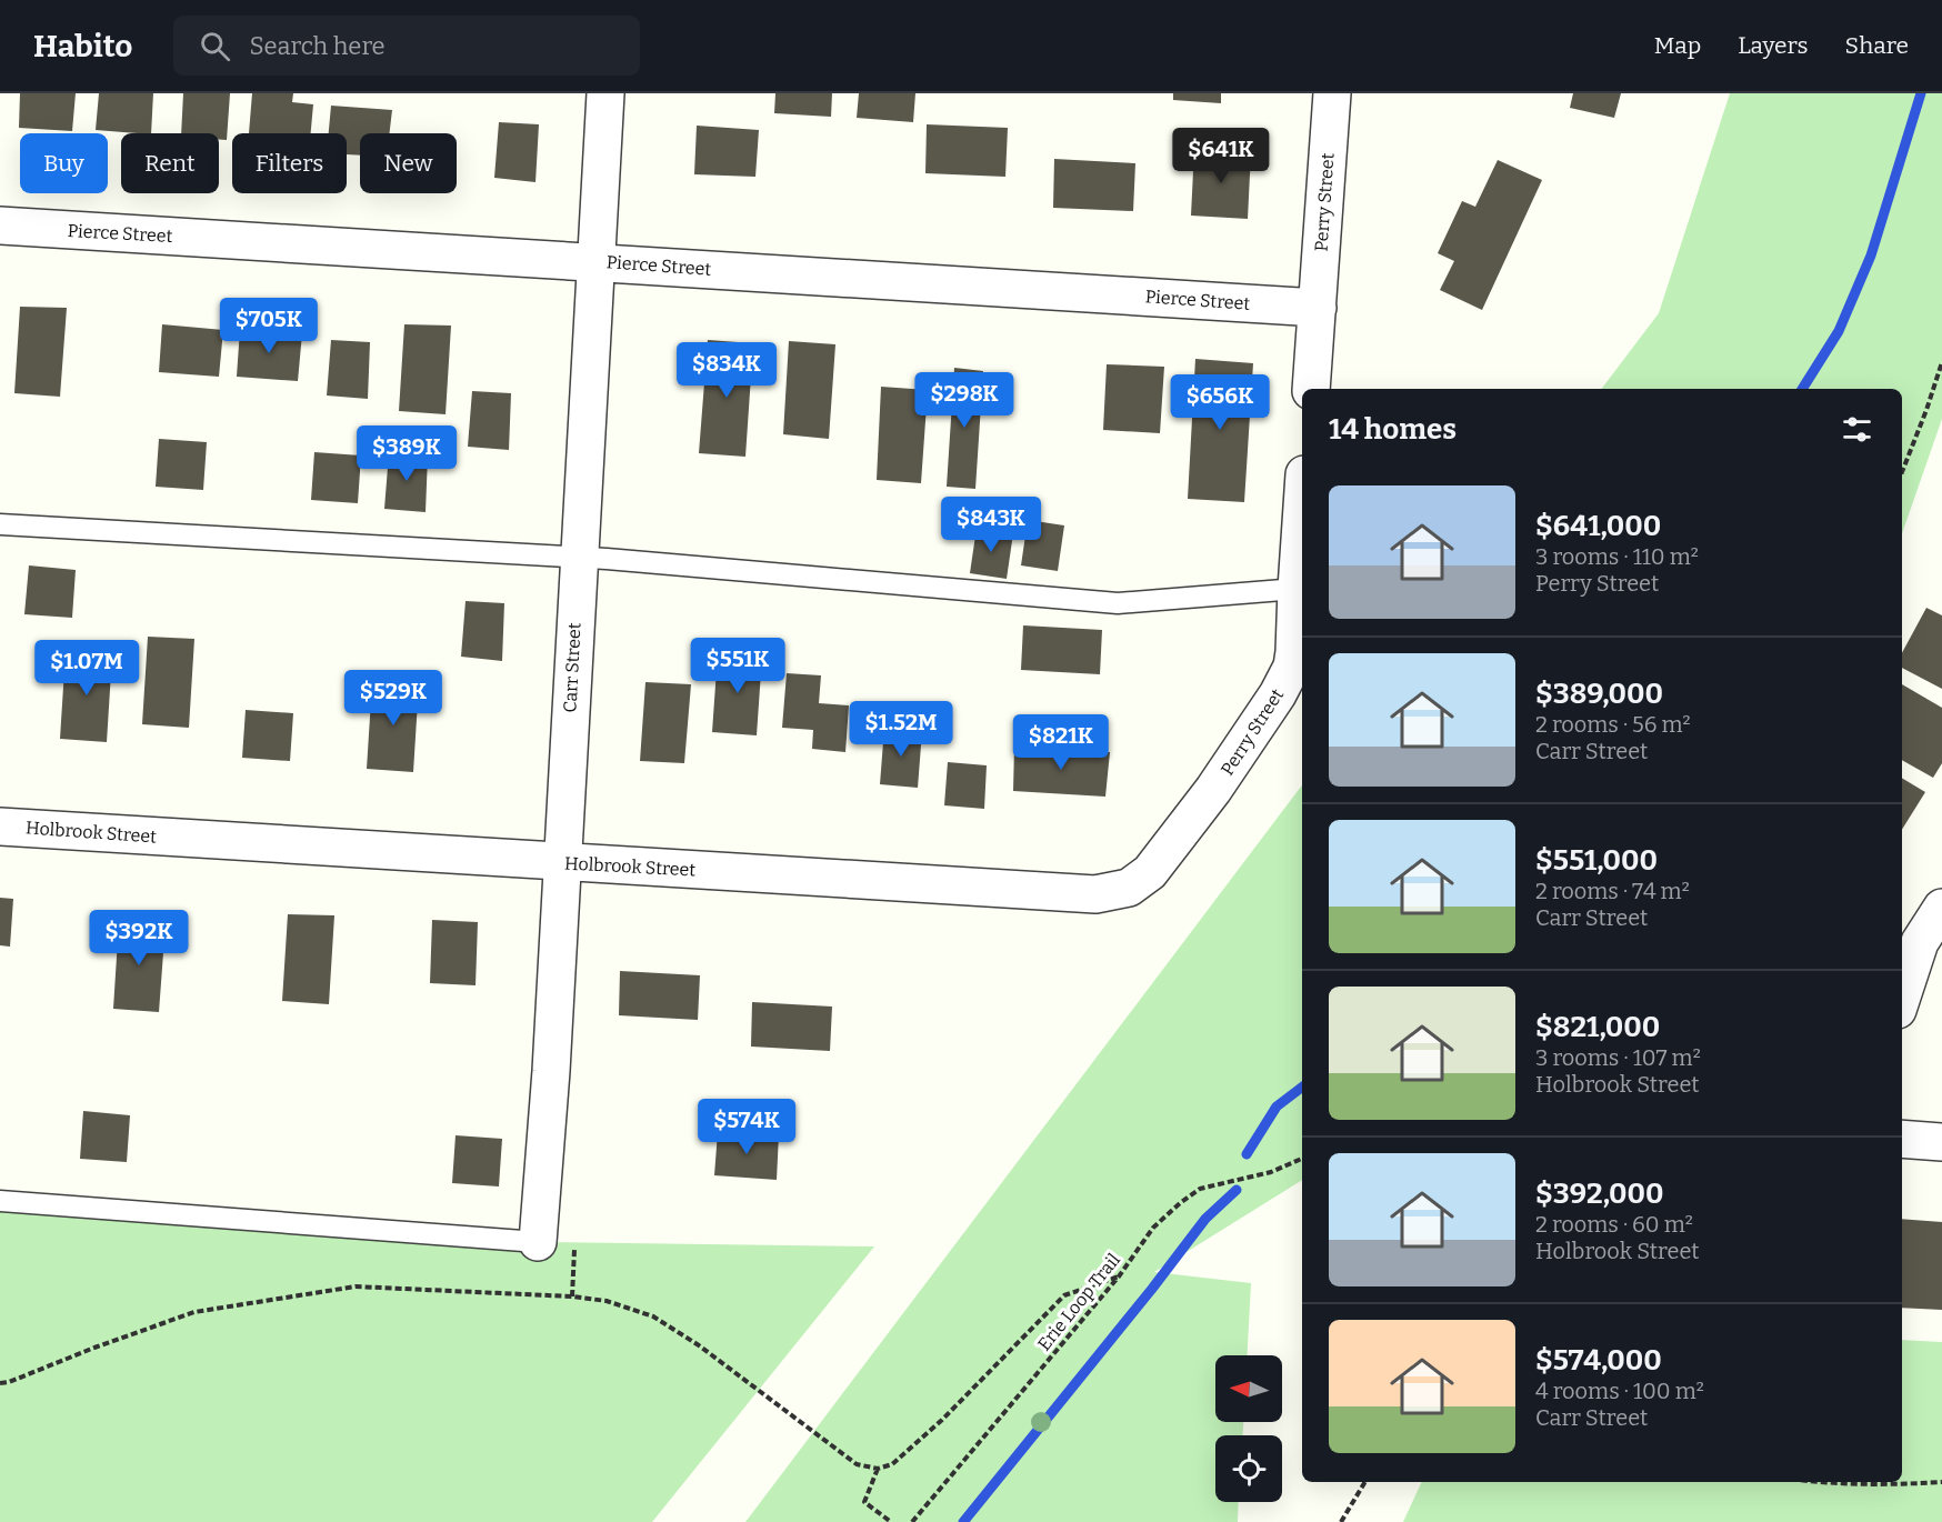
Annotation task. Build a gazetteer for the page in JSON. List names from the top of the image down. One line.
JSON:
{"streets":{"street":["Perry Street","Pierce Street","Carr Street","Holbrook Street"],"path":["Erie Loop Trail"]},"crossings":[["Perry Street","Pierce Street"],["Perry Street","Holbrook Street"],["Pierce Street","Carr Street"],["Carr Street","Holbrook Street"]],"north":"left","page":{"header":"Habito","search":"Search here","nav":["Map","Layers","Share"],"price":["$641K","$705K","$834K","$298K","$656K","$389K","$843K","$551K","$1.07M","$529K","$1.52M","$821K","$392K","$574K"],"chip":["Buy","Rent","Filters","New"],"heading":"14 homes","list":[{"name":"$641,000","note":"3 rooms · 110 m² · Perry Street"},{"name":"$389,000","note":"2 rooms · 56 m² · Carr Street"},{"name":"$551,000","note":"2 rooms · 74 m² · Carr Street"},{"name":"$821,000","note":"3 rooms · 107 m² · Holbrook Street"},{"name":"$392,000","note":"2 rooms · 60 m² · Holbrook Street"},{"name":"$574,000","note":"4 rooms · 100 m² · Carr Street"}]}}
